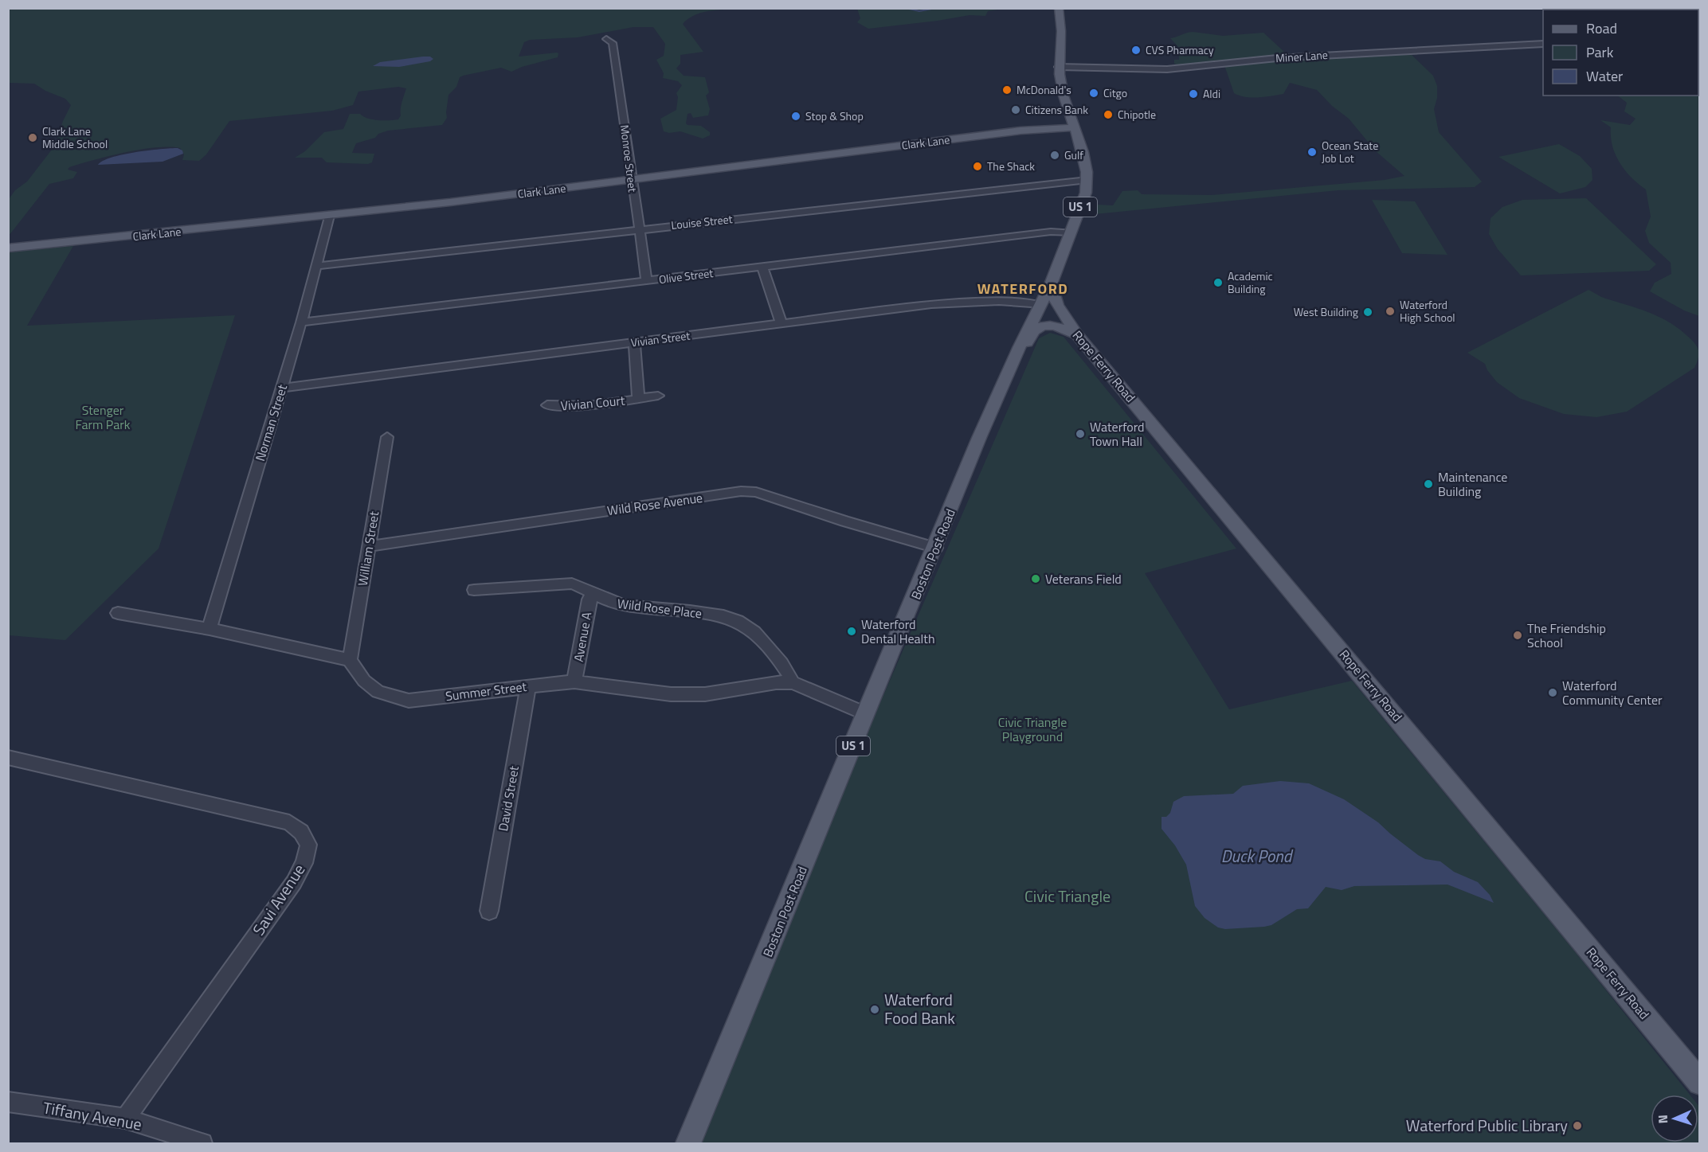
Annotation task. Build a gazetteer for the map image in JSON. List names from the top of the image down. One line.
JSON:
{"streets":{"main road":["Clark Lane","US 1","Rope Ferry Road","Boston Post Road"],"street":["Miner Lane","Monroe Street","Louise Street","Olive Street","Vivian Street","Vivian Court","Norman Street","Wild Rose Avenue","William Street","Wild Rose Place","Avenue A","Summer Street","David Street","Savi Avenue","Tiffany Avenue"]},"crossings":[["Miner Lane","Boston Post Road"],["Clark Lane","Monroe Street"],["Clark Lane","Norman Street"],["Clark Lane","Boston Post Road"],["Monroe Street","Louise Street"],["Monroe Street","Olive Street"],["Louise Street","Norman Street"],["Louise Street","Boston Post Road"],["Olive Street","Norman Street"],["Olive Street","Boston Post Road"],["Vivian Street","Vivian Court"],["Vivian Street","Norman Street"],["Vivian Street","Boston Post Road"],["Rope Ferry Road","Boston Post Road"],["Wild Rose Avenue","William Street"],["Wild Rose Avenue","Boston Post Road"],["William Street","Summer Street"],["Boston Post Road","Summer Street"],["Wild Rose Place","Avenue A"],["Wild Rose Place","Summer Street"],["Avenue A","Summer Street"],["Summer Street","David Street"],["Savi Avenue","Tiffany Avenue"]],"districts":["WATERFORD"],"water":["Duck Pond"],"parks":["Stenger Farm Park","Civic Triangle Playground","Civic Triangle"],"places":["CVS Pharmacy","McDonald's","Citgo","Aldi","Citizens Bank","Chipotle","Stop & Shop","Clark Lane Middle School","Ocean State Job Lot","Gulf","The Shack","Academic Building","Waterford High School","West Building","Waterford Town Hall","Maintenance Building","Veterans Field","Waterford Dental Health","The Friendship School","Waterford Community Center","Waterford Food Bank","Waterford Public Library"],"legend":["Road","Park","Water"],"north":"left"}
